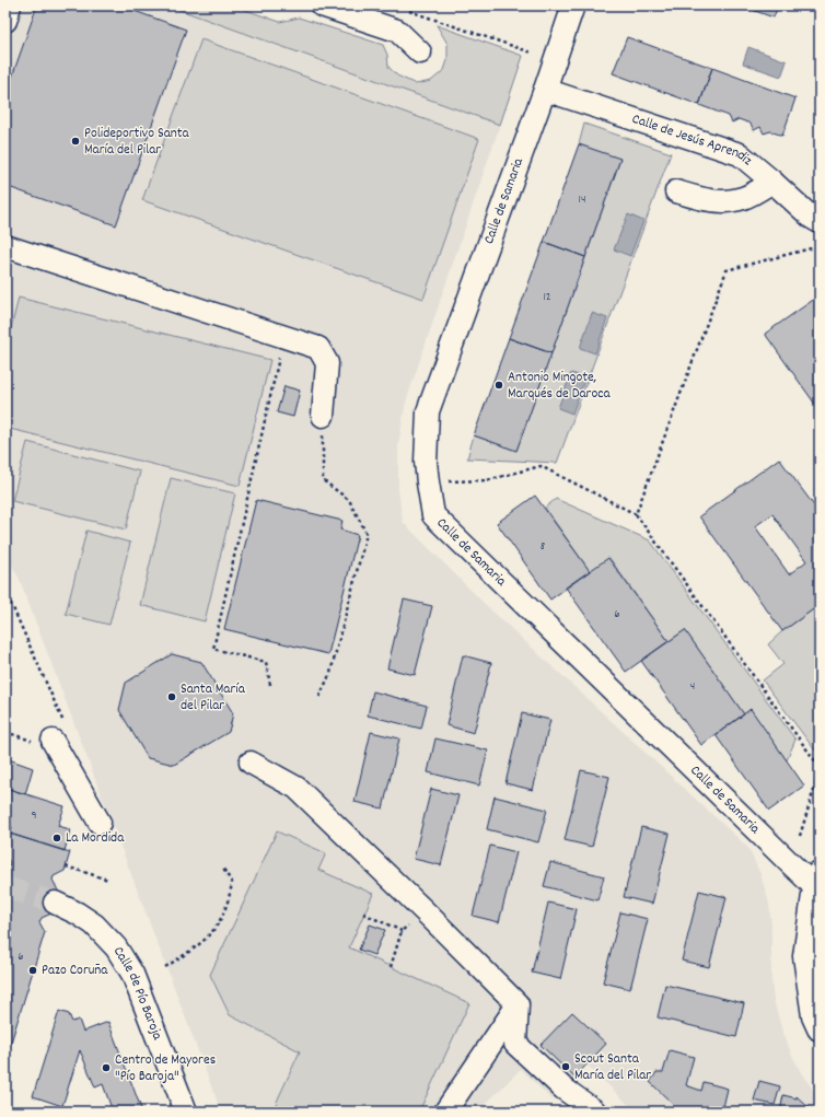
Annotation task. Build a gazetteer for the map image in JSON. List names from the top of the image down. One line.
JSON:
{"streets":{"street":["Calle de Jesús Aprendiz","Calle de Samaria","Calle de Pío Baroja"]},"crossings":[["Calle de Jesús Aprendiz","Calle de Samaria"]],"places":["Polideportivo Santa María del Pilar","Antonio Mingote, Marqués de Daroca","Santa María del Pilar","La Mordida","Pazo Coruña","Scout Santa María del Pilar","Centro de Mayores \"Pío Baroja\""],"house_numbers":["14","12","8","6","4","9","6"]}
